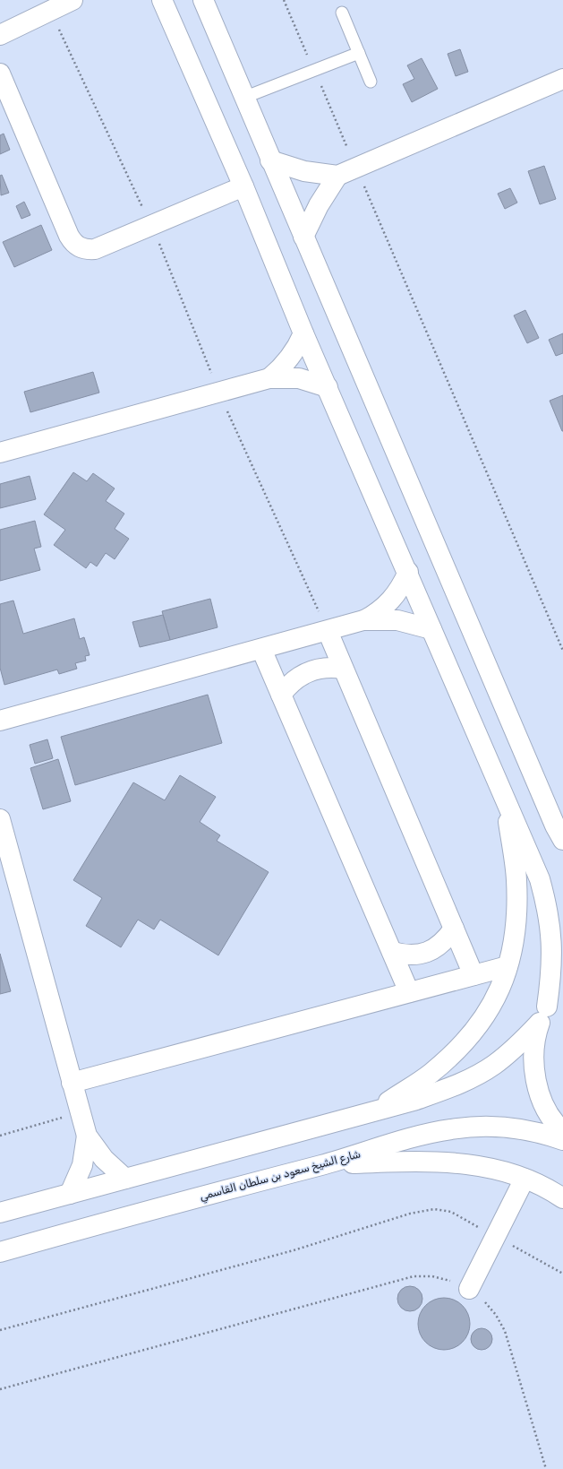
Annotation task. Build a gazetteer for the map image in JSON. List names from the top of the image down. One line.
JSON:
{"streets":{"main road":["شارع الشيخ سعود بن سلطان القاسمي"]}}
